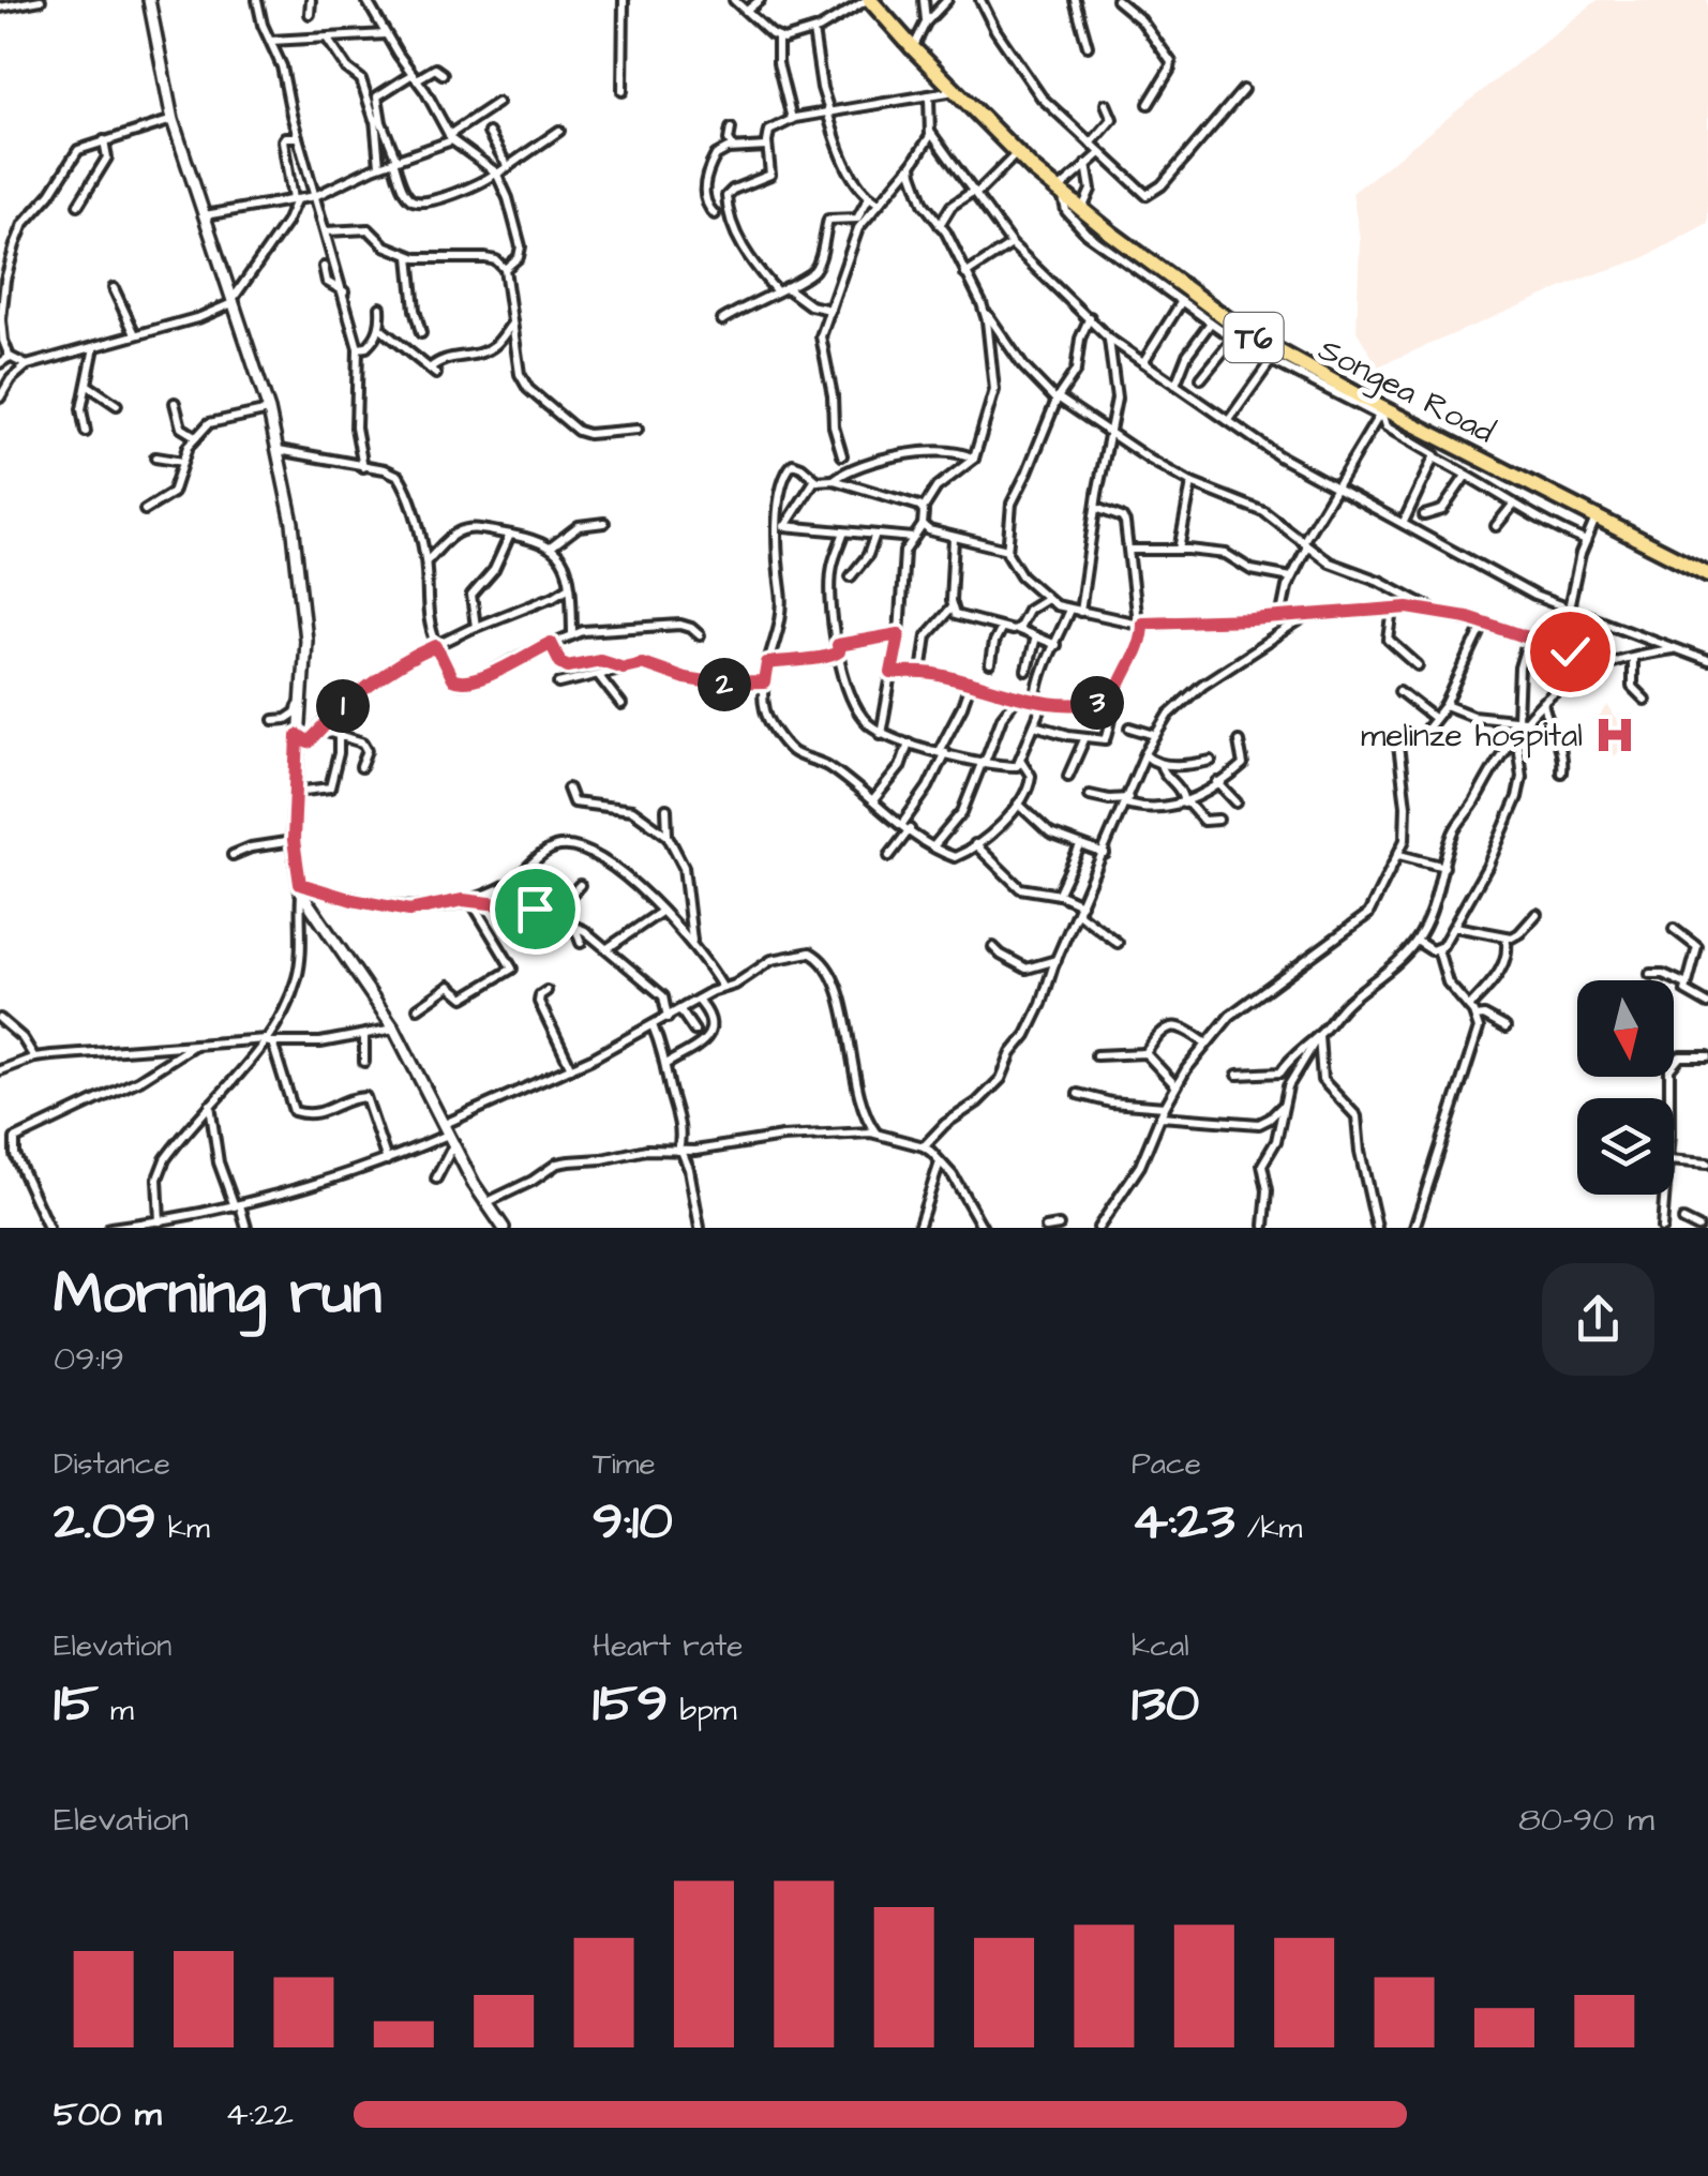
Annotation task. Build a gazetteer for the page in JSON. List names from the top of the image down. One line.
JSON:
{"streets":{"highway":["T6","Songea Road"]},"places":{"hospital":["melinze hospital"]},"north":"bottom","page":{"pins":["2","3","1"],"heading":["Morning run","09:19"],"stats":[["Distance","2.09 km"],["Time","9:10"],["Pace","4:23 /km"],["Elevation","15 m"],["Heart rate","159 bpm"],["kcal","130"]],"chart":["Elevation","80–90 m"],"list":[{"name":"500 m","note":"4:22"}]}}
